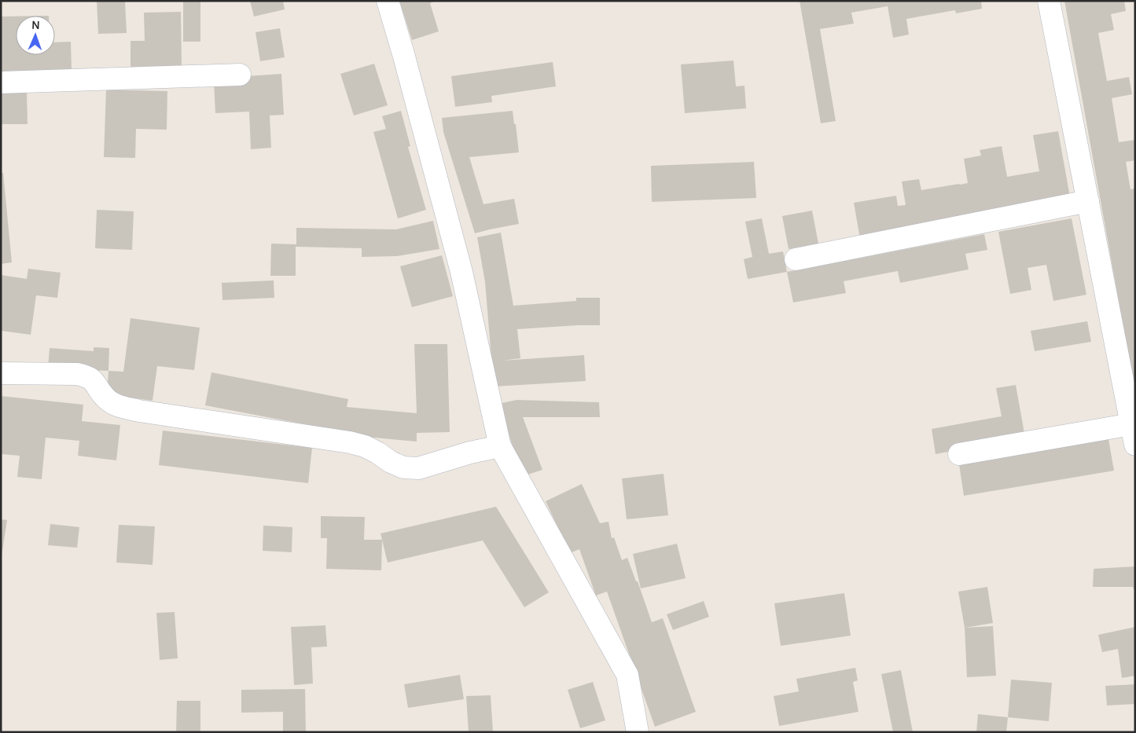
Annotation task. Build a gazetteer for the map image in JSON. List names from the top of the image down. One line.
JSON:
{"north":"top"}
